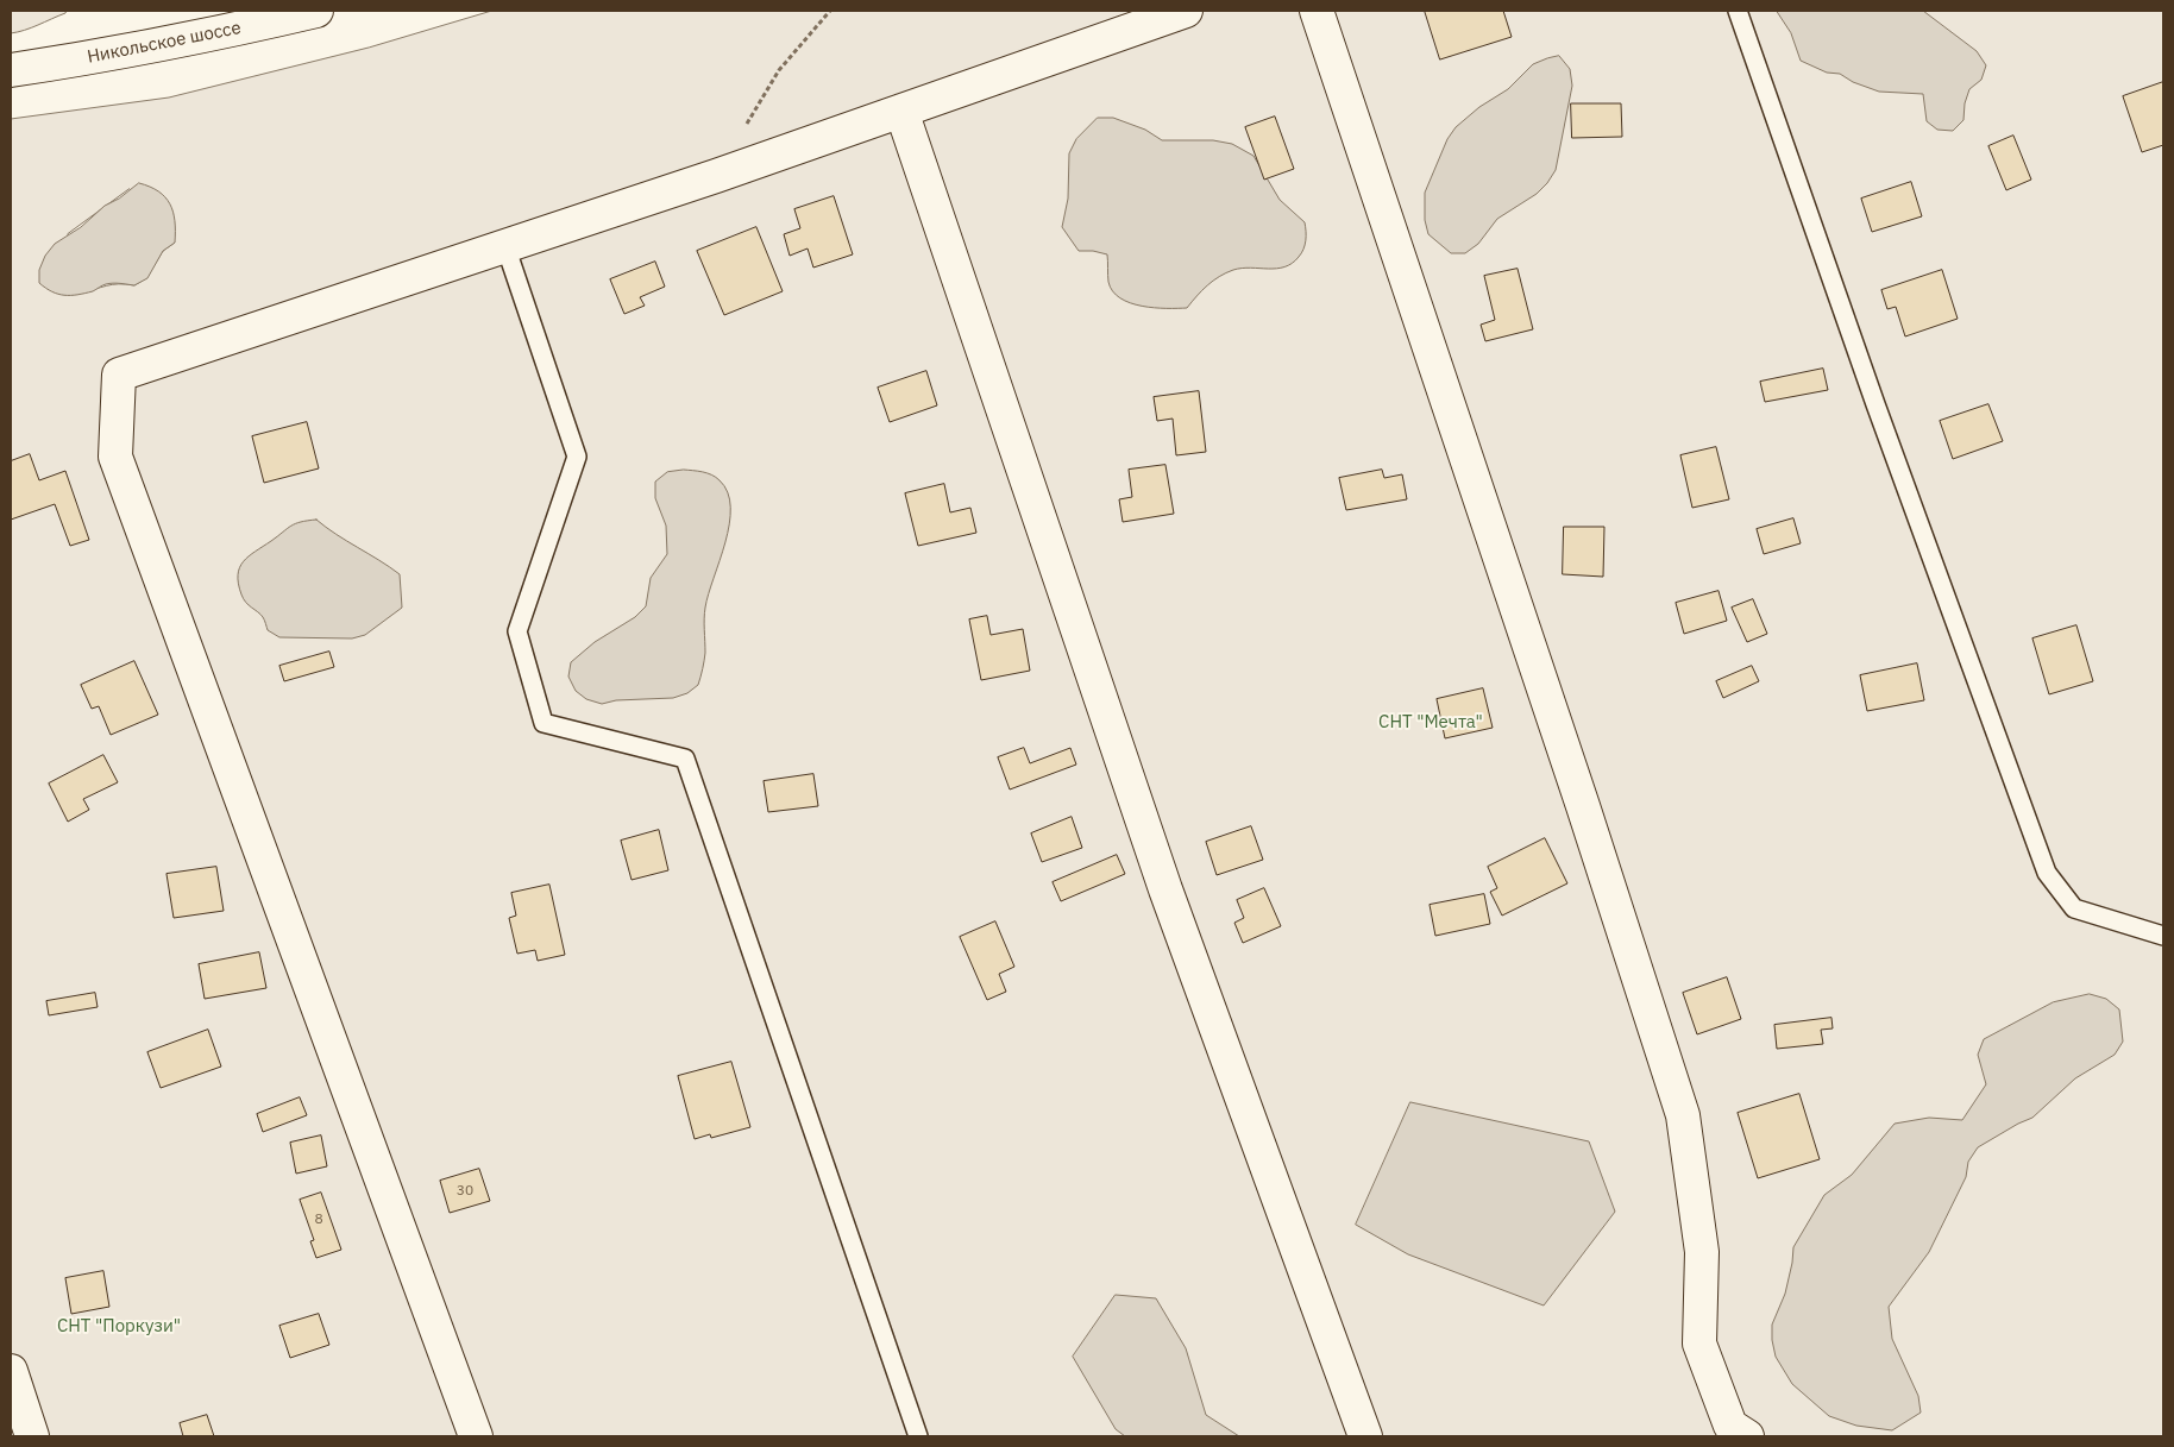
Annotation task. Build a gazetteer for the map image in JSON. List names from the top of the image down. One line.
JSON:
{"streets":{"street":["Никольское шоссе"]},"parks":["СНТ \"Мечта\"","СНТ \"Поркузи\""],"house_numbers":["30","8"]}
